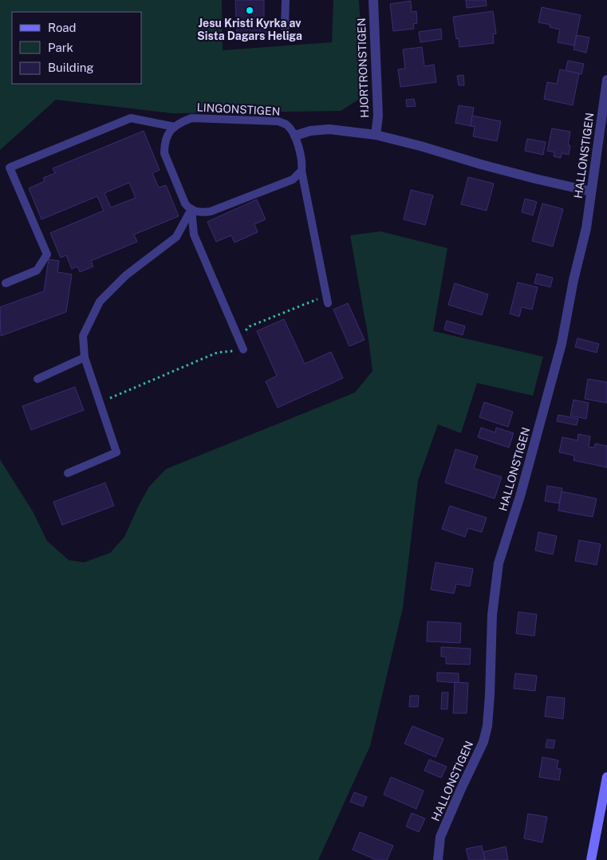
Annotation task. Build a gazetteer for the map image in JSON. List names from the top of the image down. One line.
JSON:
{"streets":{"street":["HJORTRONSTIGEN","HALLONSTIGEN"],"lane":["LINGONSTIGEN"]},"places":["Jesu Kristi Kyrka av Sista Dagars Heliga"],"legend":["Road","Park","Building"]}
